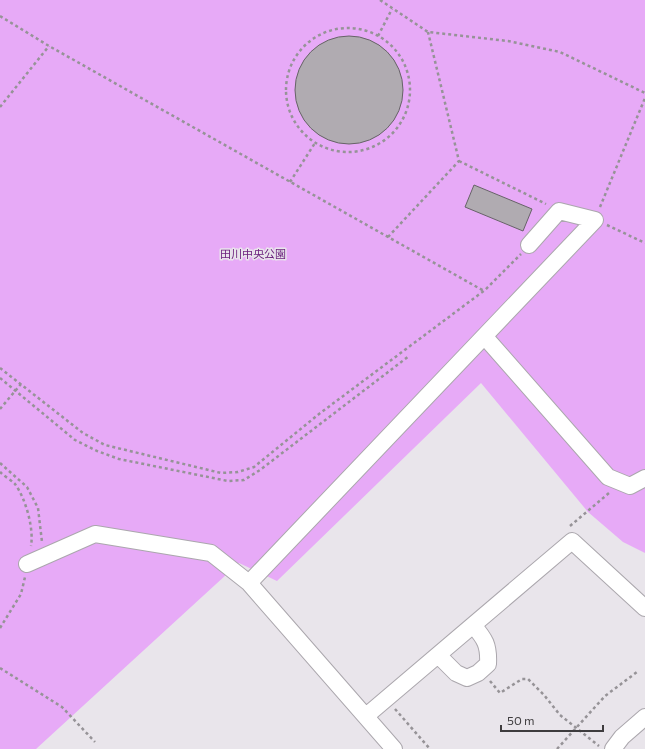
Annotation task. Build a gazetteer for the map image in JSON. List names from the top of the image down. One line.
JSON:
{"parks":["田川中央公園"],"scale_bar":"50 m"}
